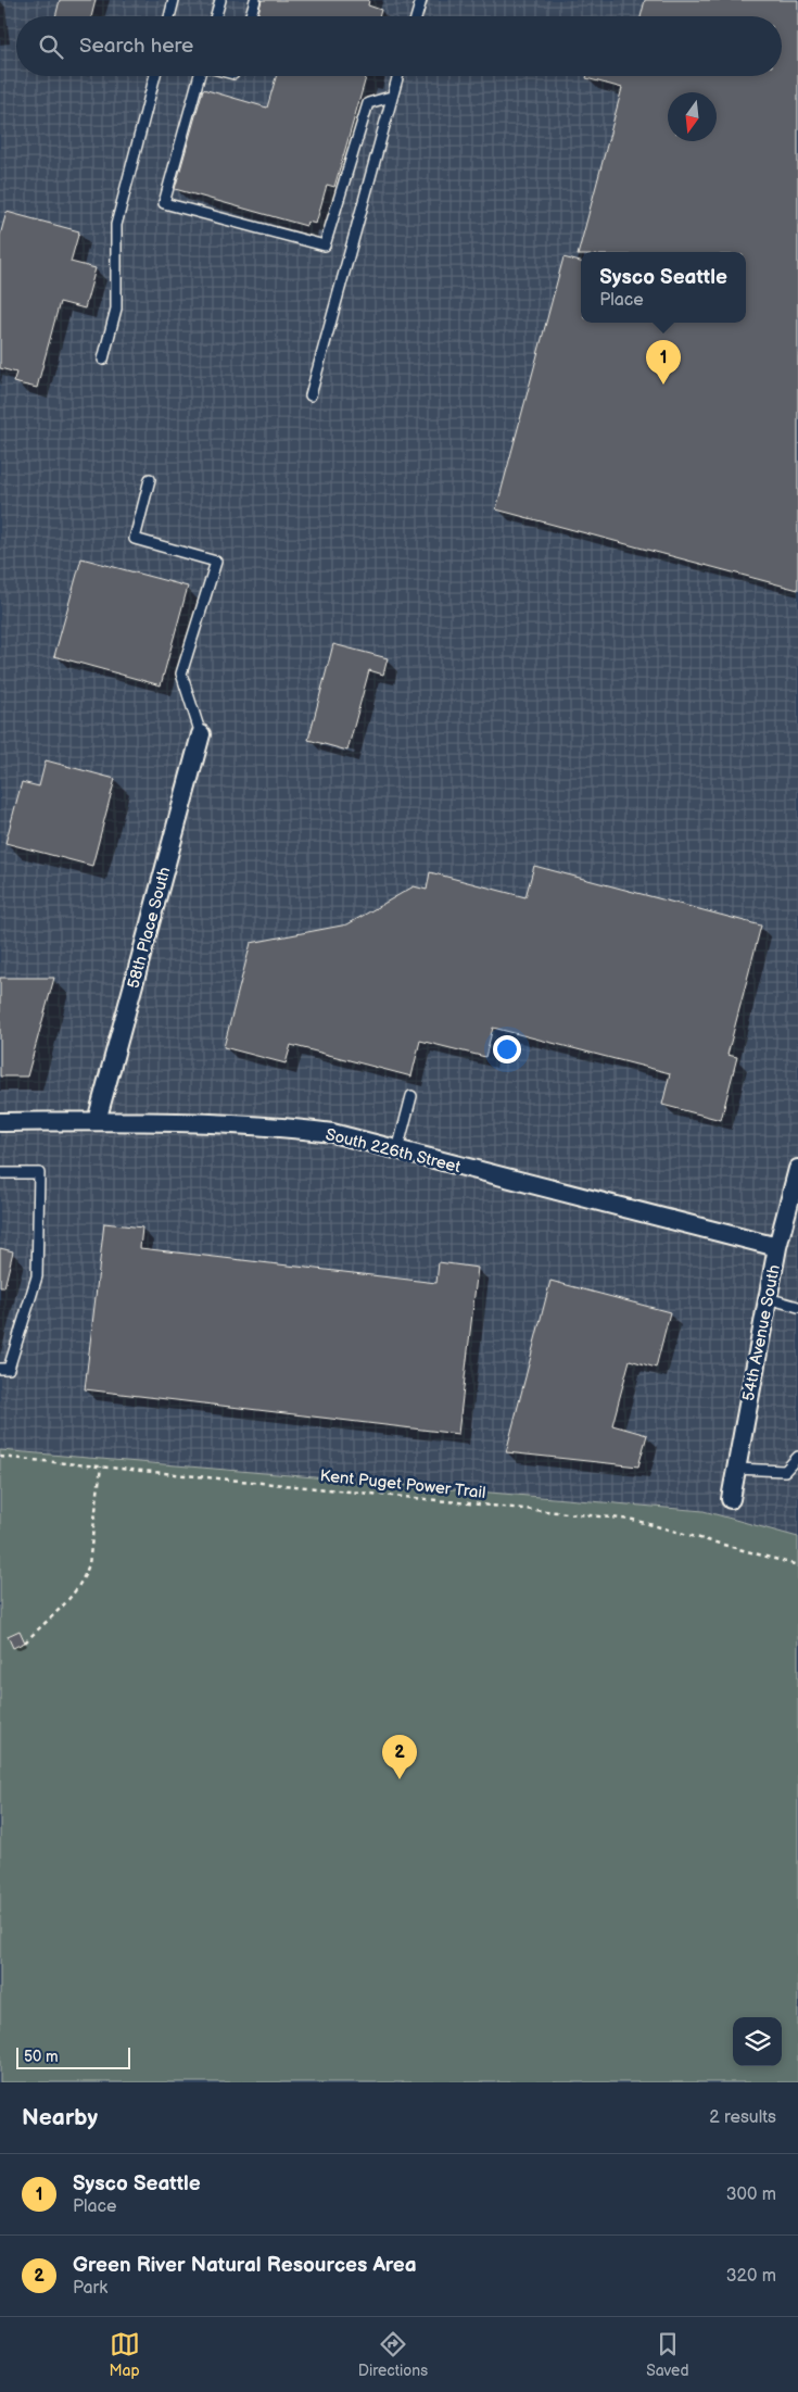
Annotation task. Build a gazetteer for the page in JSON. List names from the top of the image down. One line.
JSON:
{"streets":{"street":["58th Place South","South 226th Street","54th Avenue South"],"path":["Kent Puget Power Trail"]},"crossings":[["58th Place South","South 226th Street"],["South 226th Street","54th Avenue South"]],"scale_bar":"50 m","north":"bottom","page":{"search":"Search here","popup":["Sysco Seattle","Place"],"pins":["1","2"],"scale":"50 m","heading":["Nearby","2 results"],"list":[{"mark":"1","name":"Sysco Seattle","note":"Place","value":"300 m"},{"mark":"2","name":"Green River Natural Resources Area","note":"Park","value":"320 m"}],"nav":["Map","Directions","Saved"]}}
